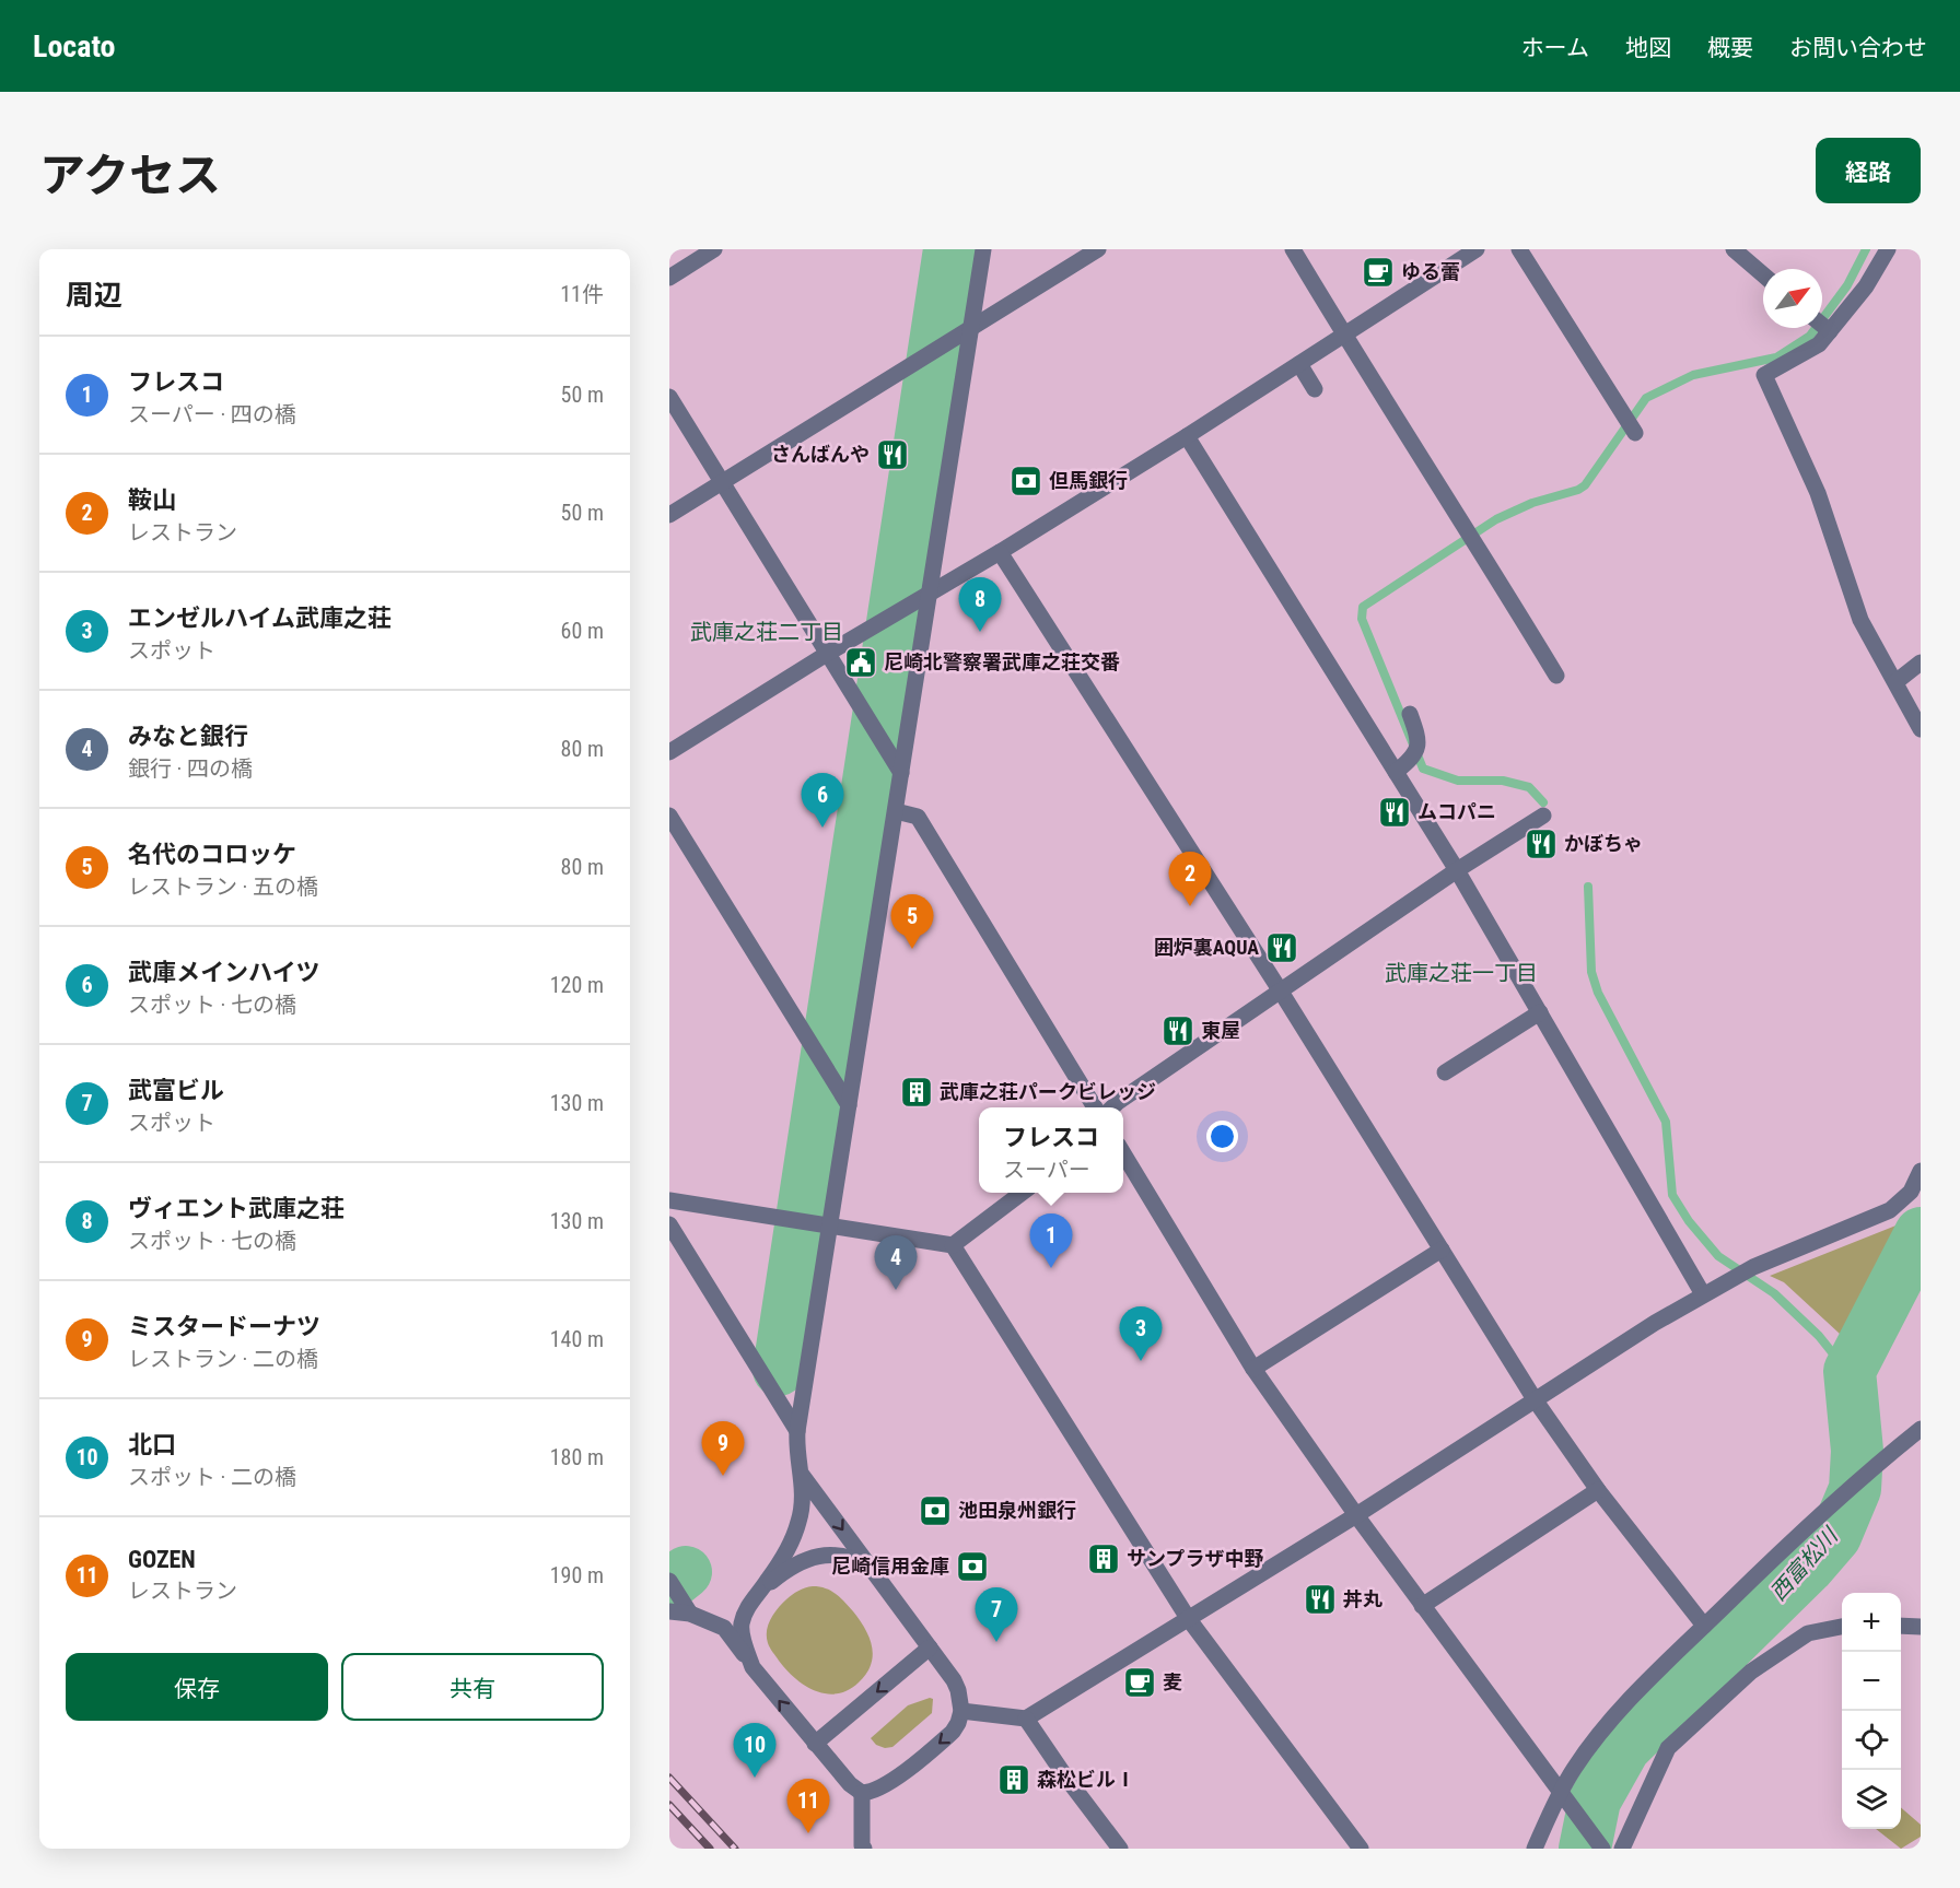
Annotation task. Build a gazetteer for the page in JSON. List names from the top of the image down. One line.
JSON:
{"districts":["武庫之荘二丁目","武庫之荘一丁目"],"water":["西富松川"],"places":{"cafe":["ゆる蕾","麦"],"restaurant":["さんばんや","ムコパニ","かぼちゃ","囲炉裏AQUA","東屋","丼丸"],"bank":["但馬銀行","池田泉州銀行","尼崎信用金庫"],"public building":["尼崎北警察署武庫之荘交番"],"building":["武庫之荘パークビレッジ","サンプラザ中野","森松ビルⅠ"]},"north":"top right","page":{"header":"Locato","nav":["ホーム","地図","概要","お問い合わせ"],"title":"アクセス","buttons":["経路",["保存","共有"]],"heading":["周辺","11件"],"list":[{"mark":"1","name":"フレスコ","note":"スーパー · 四の橋","value":"50 m"},{"mark":"2","name":"鞍山","note":"レストラン","value":"50 m"},{"mark":"3","name":"エンゼルハイム武庫之荘","note":"スポット","value":"60 m"},{"mark":"4","name":"みなと銀行","note":"銀行 · 四の橋","value":"80 m"},{"mark":"5","name":"名代のコロッケ","note":"レストラン · 五の橋","value":"80 m"},{"mark":"6","name":"武庫メインハイツ","note":"スポット · 七の橋","value":"120 m"},{"mark":"7","name":"武富ビル","note":"スポット","value":"130 m"},{"mark":"8","name":"ヴィエント武庫之荘","note":"スポット · 七の橋","value":"130 m"},{"mark":"9","name":"ミスタードーナツ","note":"レストラン · 二の橋","value":"140 m"},{"mark":"10","name":"北口","note":"スポット · 二の橋","value":"180 m"},{"mark":"11","name":"GOZEN","note":"レストラン","value":"190 m"}],"pins":["8","6","2","5","1","4","3","9","7","10","11"],"popup":["フレスコ","スーパー"],"map_buttons":["+","−"]}}
